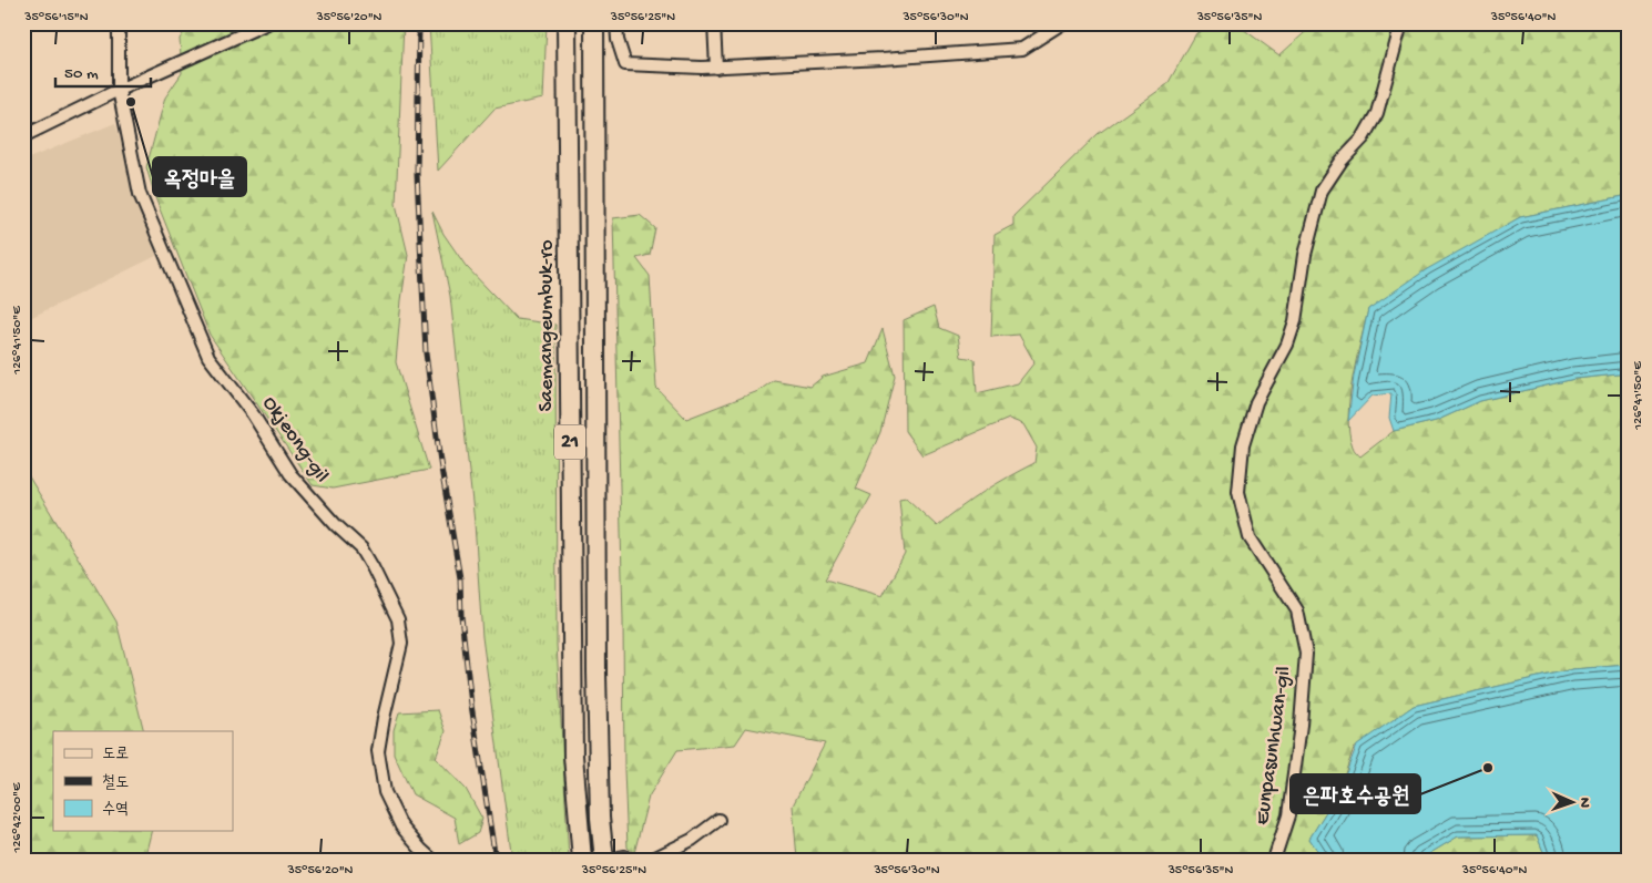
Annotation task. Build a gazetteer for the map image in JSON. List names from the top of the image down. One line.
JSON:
{"streets":{"highway":["Saemangeumbuk-ro","21"],"street":["Okjeong-gil","Eunpasunhwan-gil"]},"places":["옥정마을","은파호수공원"],"legend":["도로","철도","수역"],"scale_bar":"50 m","north":"right","coordinates":["35°56'15\"N","35°56'20\"N","35°56'25\"N","35°56'30\"N","35°56'35\"N","35°56'40\"N","126°41'50\"E","126°42'00\"E"]}
